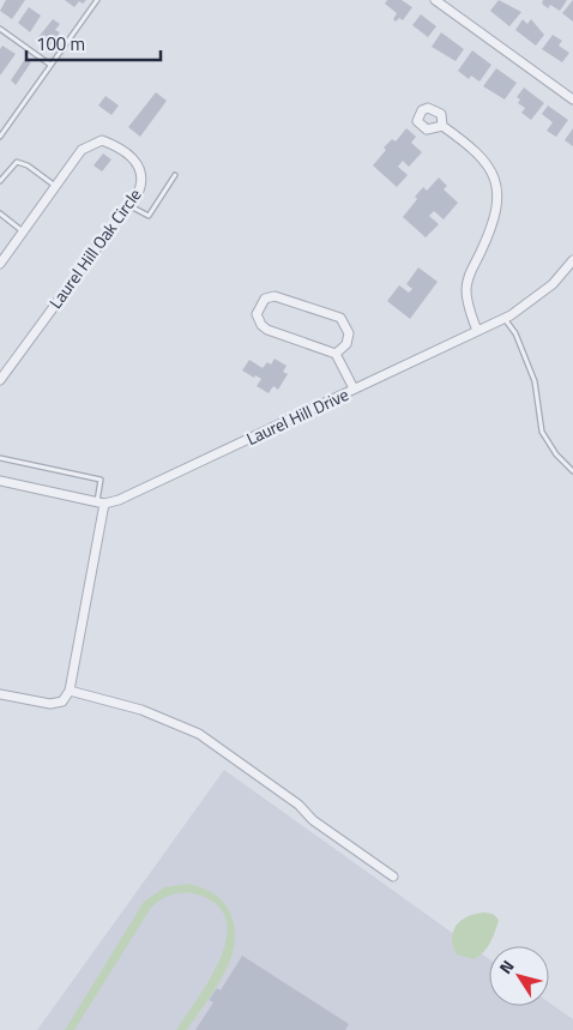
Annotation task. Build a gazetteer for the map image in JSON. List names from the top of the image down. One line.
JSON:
{"streets":{"street":["Laurel Hill Oak Circle","Laurel Hill Drive"]},"scale_bar":"100 m","north":"top left"}
